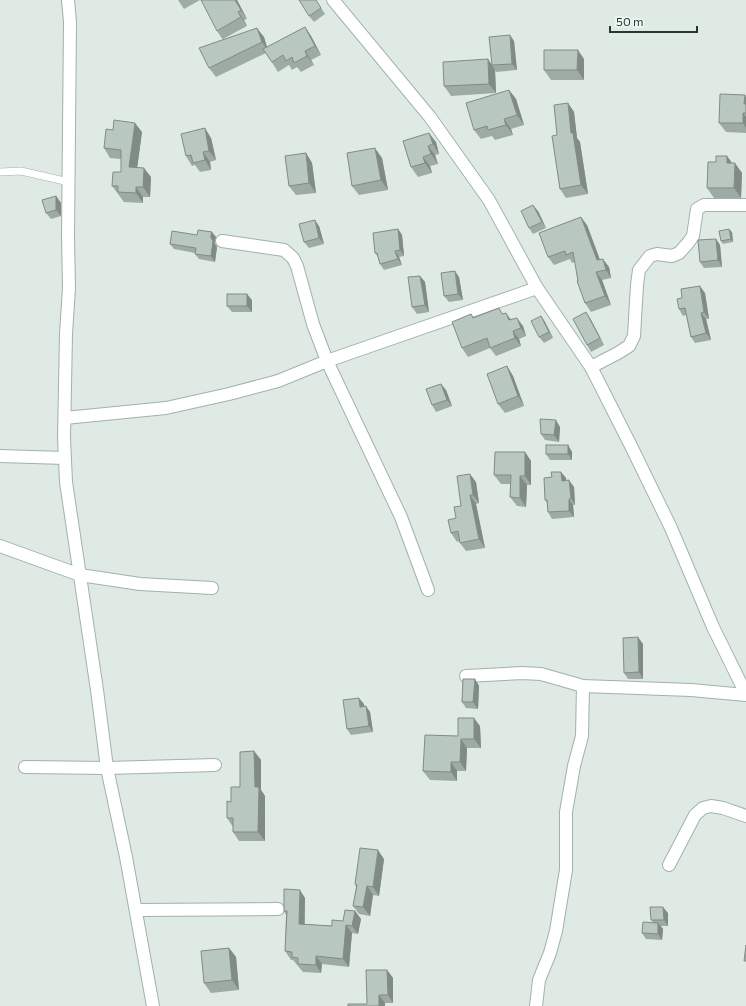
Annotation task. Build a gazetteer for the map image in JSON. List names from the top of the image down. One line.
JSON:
{"scale_bar":"50 m"}
